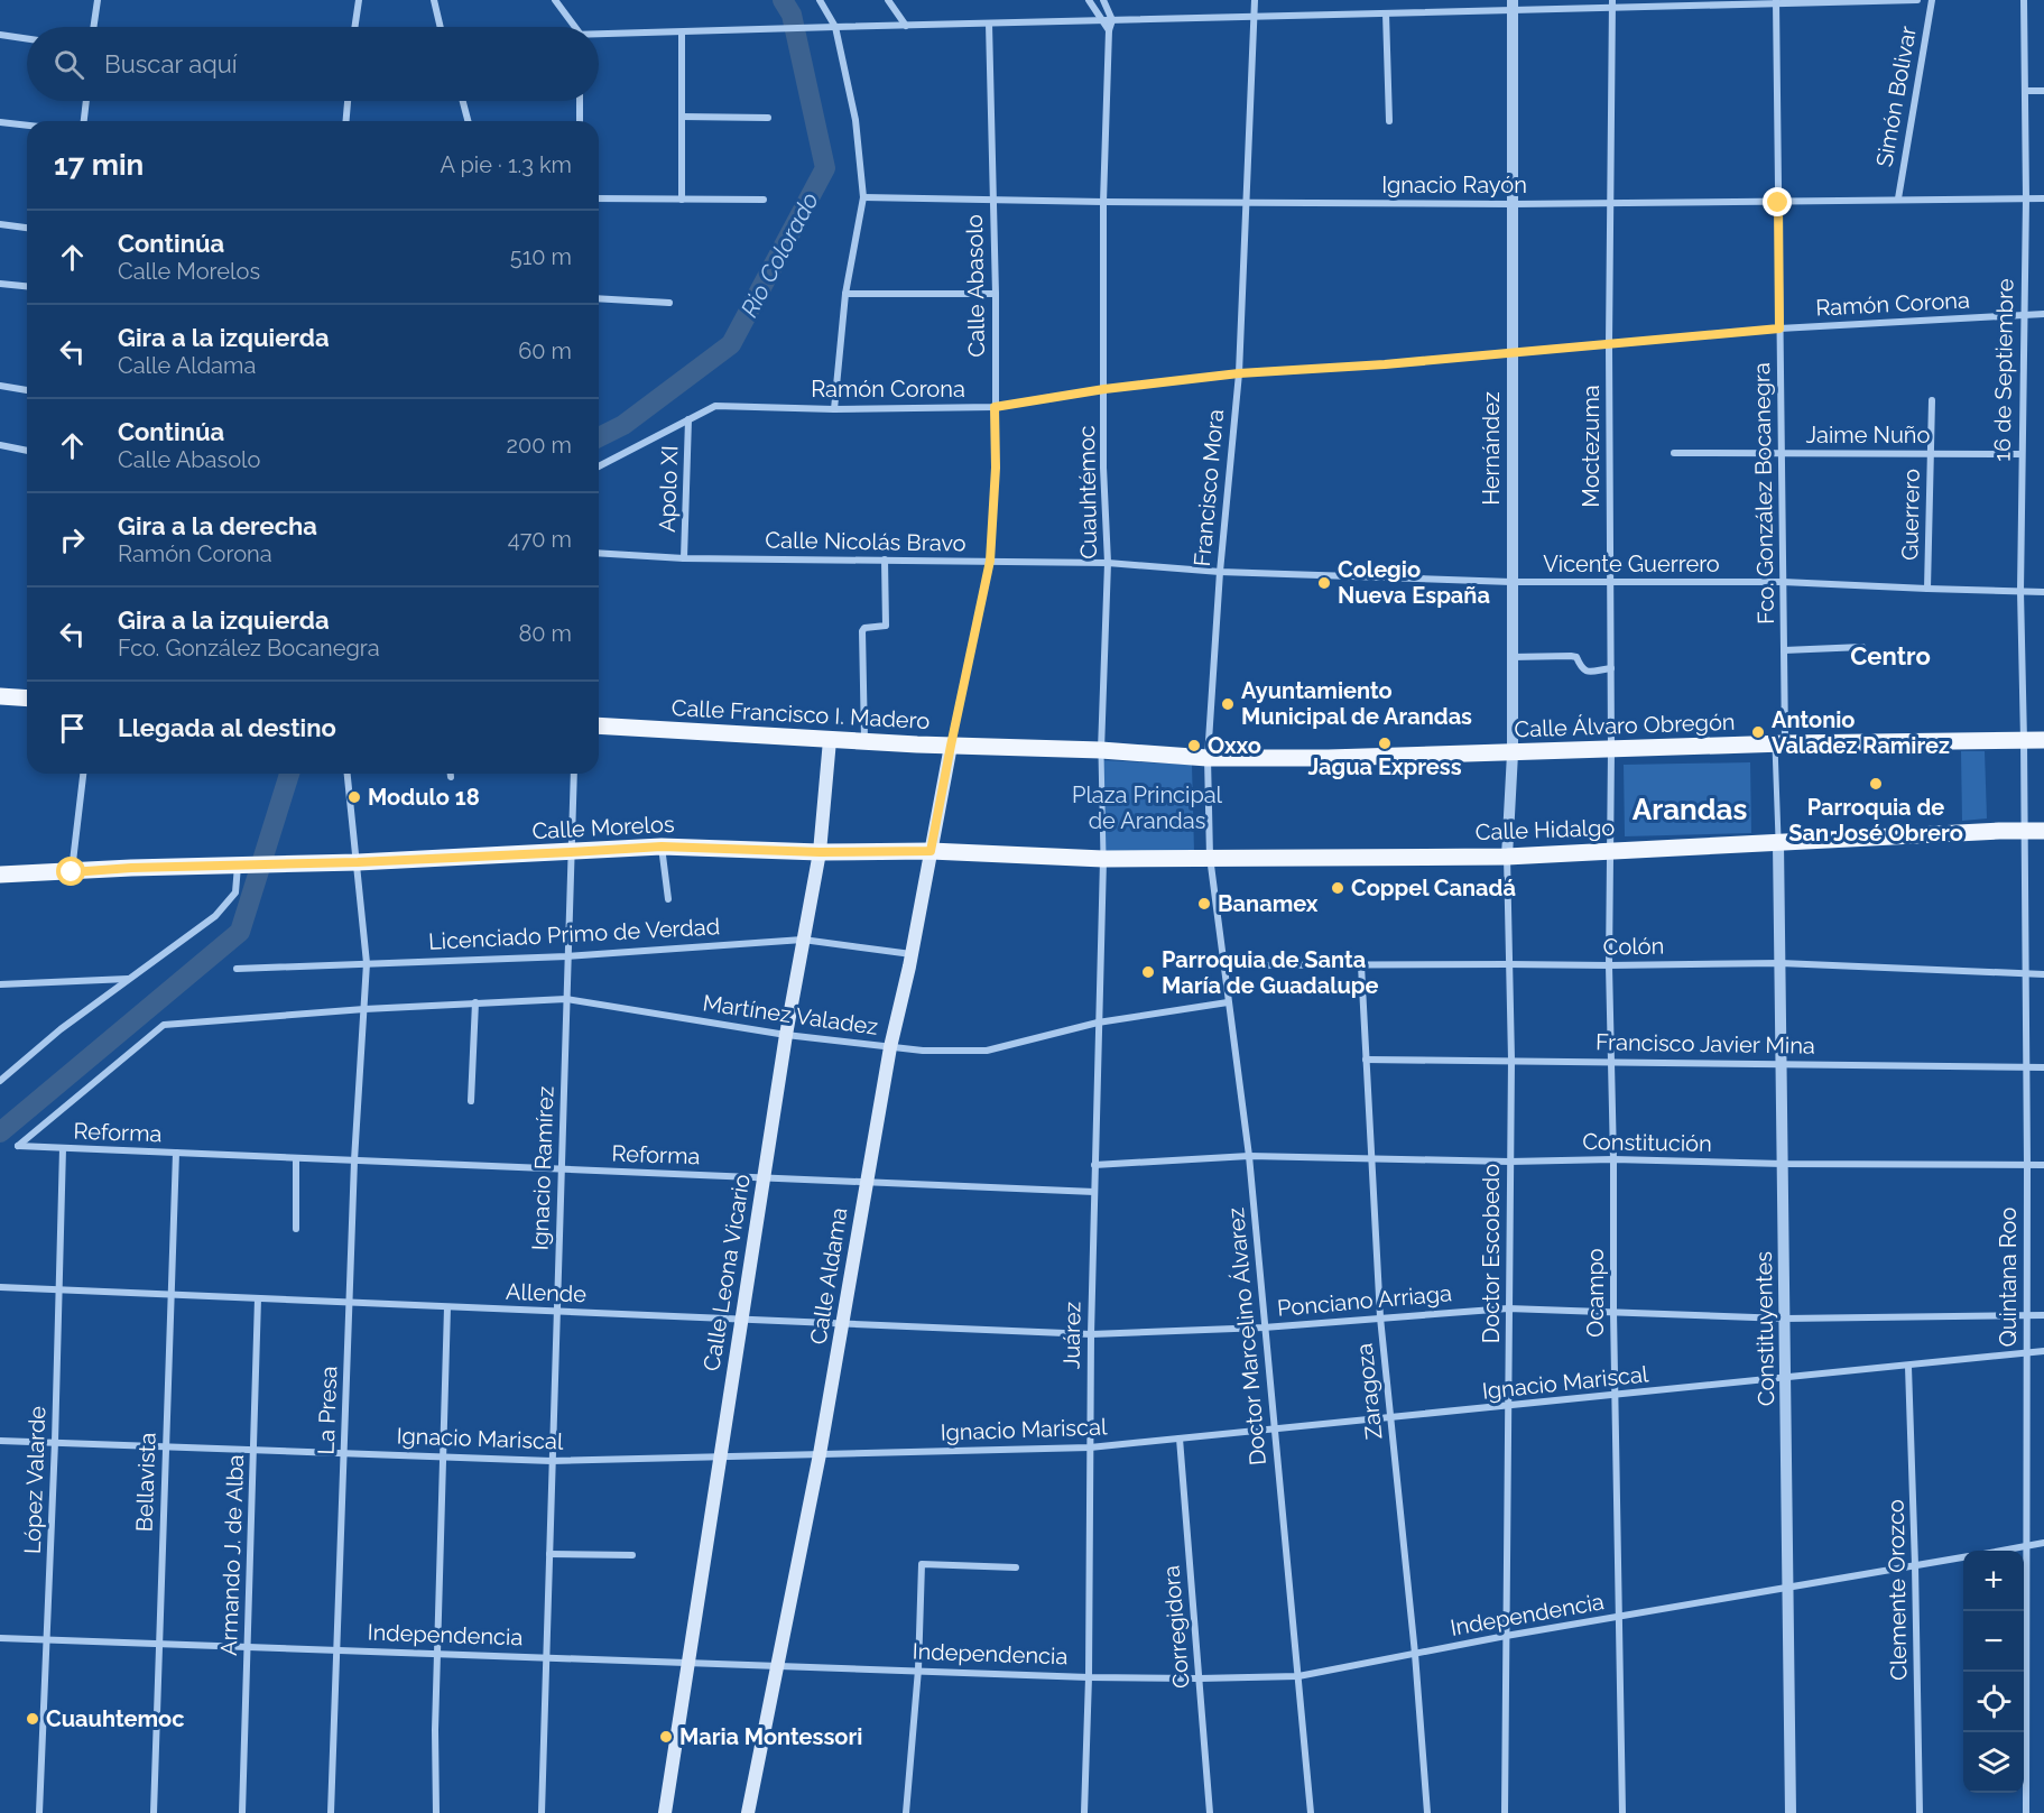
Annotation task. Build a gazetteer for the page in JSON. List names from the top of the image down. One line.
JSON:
{"streets":{"main road":["Calle Francisco I. Madero","Calle Álvaro Obregón","Calle Morelos","Calle Hidalgo","Calle Leona Vicario","Calle Aldama"],"street":["Simón Bolivar","Ignacio Rayón","Calle Abasolo","Ramón Corona","16 de Septiembre","Jaime Nuño","Moctezuma","Hernández","Francisco Mora","Apolo XI","Cuauhtémoc","Fco. González Bocanegra","Guerrero","Calle Nicolás Bravo","Vicente Guerrero","Licenciado Primo de Verdad","Colón","Martínez Valadez","Francisco Javier Mina","Reforma","Constitución","Ignacio Ramírez","Doctor Escobedo","Quintana Roo","Allende","Ocampo","Ponciano Arriaga","Constituyentes","Juárez","Doctor Marcelino Álvarez","Ignacio Mariscal","Zaragoza","La Presa","López Valarde","Bellavista","Armando J. de Alba","Clemente Orozco","Independencia","Corregidora"]},"crossings":[["Simón Bolivar","Ignacio Rayón"],["Ignacio Rayón","Calle Abasolo"],["Ignacio Rayón","16 de Septiembre"],["Ignacio Rayón","Moctezuma"],["Ignacio Rayón","Hernández"],["Ignacio Rayón","Francisco Mora"],["Ignacio Rayón","Cuauhtémoc"],["Ignacio Rayón","Fco. González Bocanegra"],["Calle Abasolo","Ramón Corona"],["Calle Abasolo","Calle Nicolás Bravo"],["Calle Abasolo","Calle Francisco I. Madero"],["Calle Abasolo","Calle Aldama"],["Ramón Corona","16 de Septiembre"],["Ramón Corona","Moctezuma"],["Ramón Corona","Hernández"],["Ramón Corona","Francisco Mora"],["Ramón Corona","Apolo XI"],["Ramón Corona","Cuauhtémoc"],["Ramón Corona","Fco. González Bocanegra"],["16 de Septiembre","Jaime Nuño"],["16 de Septiembre","Vicente Guerrero"],["16 de Septiembre","Calle Álvaro Obregón"],["16 de Septiembre","Quintana Roo"],["Jaime Nuño","Fco. González Bocanegra"],["Jaime Nuño","Guerrero"],["Moctezuma","Vicente Guerrero"],["Moctezuma","Calle Álvaro Obregón"],["Moctezuma","Calle Hidalgo"],["Moctezuma","Ocampo"],["Hernández","Vicente Guerrero"],["Hernández","Calle Álvaro Obregón"],["Hernández","Calle Hidalgo"],["Hernández","Doctor Escobedo"],["Francisco Mora","Calle Nicolás Bravo"],["Francisco Mora","Vicente Guerrero"],["Francisco Mora","Calle Francisco I. Madero"],["Francisco Mora","Calle Álvaro Obregón"],["Francisco Mora","Calle Morelos"],["Francisco Mora","Calle Hidalgo"],["Francisco Mora","Doctor Marcelino Álvarez"],["Apolo XI","Calle Nicolás Bravo"],["Cuauhtémoc","Calle Nicolás Bravo"],["Cuauhtémoc","Calle Francisco I. Madero"],["Fco. González Bocanegra","Vicente Guerrero"],["Fco. González Bocanegra","Calle Álvaro Obregón"],["Guerrero","Vicente Guerrero"],["Calle Nicolás Bravo","Vicente Guerrero"],["Calle Francisco I. Madero","Calle Álvaro Obregón"],["Calle Francisco I. Madero","Calle Leona Vicario"],["Calle Francisco I. Madero","Calle Aldama"],["Calle Álvaro Obregón","Quintana Roo"],["Calle Morelos","Calle Hidalgo"],["Calle Morelos","Ignacio Ramírez"],["Calle Morelos","Calle Leona Vicario"],["Calle Morelos","Calle Aldama"],["Calle Morelos","Juárez"],["Calle Morelos","Doctor Marcelino Álvarez"],["Calle Morelos","La Presa"],["Calle Hidalgo","Doctor Escobedo"],["Calle Hidalgo","Quintana Roo"],["Calle Hidalgo","Ocampo"],["Calle Hidalgo","Constituyentes"],["Calle Hidalgo","Doctor Marcelino Álvarez"],["Licenciado Primo de Verdad","Ignacio Ramírez"],["Licenciado Primo de Verdad","Calle Leona Vicario"],["Licenciado Primo de Verdad","Calle Aldama"],["Licenciado Primo de Verdad","La Presa"],["Colón","Doctor Escobedo"],["Colón","Quintana Roo"],["Colón","Ocampo"],["Colón","Constituyentes"],["Colón","Doctor Marcelino Álvarez"],["Colón","Zaragoza"],["Martínez Valadez","Reforma"],["Martínez Valadez","Ignacio Ramírez"],["Martínez Valadez","Calle Leona Vicario"],["Martínez Valadez","Calle Aldama"],["Martínez Valadez","Juárez"],["Martínez Valadez","Doctor Marcelino Álvarez"],["Martínez Valadez","La Presa"],["Francisco Javier Mina","Doctor Escobedo"],["Francisco Javier Mina","Quintana Roo"],["Francisco Javier Mina","Ocampo"],["Francisco Javier Mina","Constituyentes"],["Francisco Javier Mina","Zaragoza"],["Reforma","Ignacio Ramírez"],["Reforma","Calle Leona Vicario"],["Reforma","Calle Aldama"],["Reforma","Juárez"],["Reforma","La Presa"],["Reforma","López Valarde"],["Reforma","Bellavista"],["Constitución","Doctor Escobedo"],["Constitución","Quintana Roo"],["Constitución","Ocampo"],["Constitución","Constituyentes"],["Constitución","Juárez"],["Constitución","Doctor Marcelino Álvarez"],["Constitución","Zaragoza"],["Ignacio Ramírez","Allende"],["Ignacio Ramírez","Ignacio Mariscal"],["Ignacio Ramírez","Independencia"],["Doctor Escobedo","Ponciano Arriaga"],["Doctor Escobedo","Ignacio Mariscal"],["Doctor Escobedo","Independencia"],["Calle Leona Vicario","Allende"],["Calle Leona Vicario","Ignacio Mariscal"],["Calle Leona Vicario","Independencia"],["Calle Aldama","Allende"],["Calle Aldama","Ignacio Mariscal"],["Calle Aldama","Independencia"],["Quintana Roo","Ponciano Arriaga"],["Quintana Roo","Ignacio Mariscal"],["Quintana Roo","Independencia"],["Allende","Ponciano Arriaga"],["Allende","Juárez"],["Allende","La Presa"],["Allende","López Valarde"],["Allende","Bellavista"],["Allende","Armando J. de Alba"],["Ocampo","Ponciano Arriaga"],["Ocampo","Ignacio Mariscal"],["Ocampo","Independencia"],["Ponciano Arriaga","Constituyentes"],["Ponciano Arriaga","Juárez"],["Ponciano Arriaga","Doctor Marcelino Álvarez"],["Ponciano Arriaga","Zaragoza"],["Constituyentes","Ignacio Mariscal"],["Constituyentes","Independencia"],["Juárez","Ignacio Mariscal"],["Juárez","Independencia"],["Doctor Marcelino Álvarez","Ignacio Mariscal"],["Doctor Marcelino Álvarez","Independencia"],["Ignacio Mariscal","Zaragoza"],["Ignacio Mariscal","La Presa"],["Ignacio Mariscal","López Valarde"],["Ignacio Mariscal","Bellavista"],["Ignacio Mariscal","Armando J. de Alba"],["Ignacio Mariscal","Clemente Orozco"],["Ignacio Mariscal","Corregidora"],["Zaragoza","Independencia"],["La Presa","Independencia"],["López Valarde","Independencia"],["Bellavista","Independencia"],["Armando J. de Alba","Independencia"],["Clemente Orozco","Independencia"],["Independencia","Corregidora"]],"districts":["Centro","Arandas"],"water":["Rio Colorado"],"parks":["Plaza Principal de Arandas"],"places":["Colegio Nueva España","Ayuntamiento Municipal de Arandas","Antonio Valadez Ramirez","Jagua Express","Oxxo","Parroquia de San José Obrero","Modulo 18","Coppel Canadá","Banamex","Parroquia de Santa María de Guadalupe","Cuauhtemoc","Maria Montessori"],"page":{"search":"Buscar aquí","heading":["17 min","A pie · 1.3 km"],"list":[["Continúa","Calle Morelos","510 m"],["Gira a la izquierda","Calle Aldama","60 m"],["Continúa","Calle Abasolo","200 m"],["Gira a la derecha","Ramón Corona","470 m"],["Gira a la izquierda","Fco. González Bocanegra","80 m"],"Llegada al destino"],"map_buttons":["+","−"]}}
